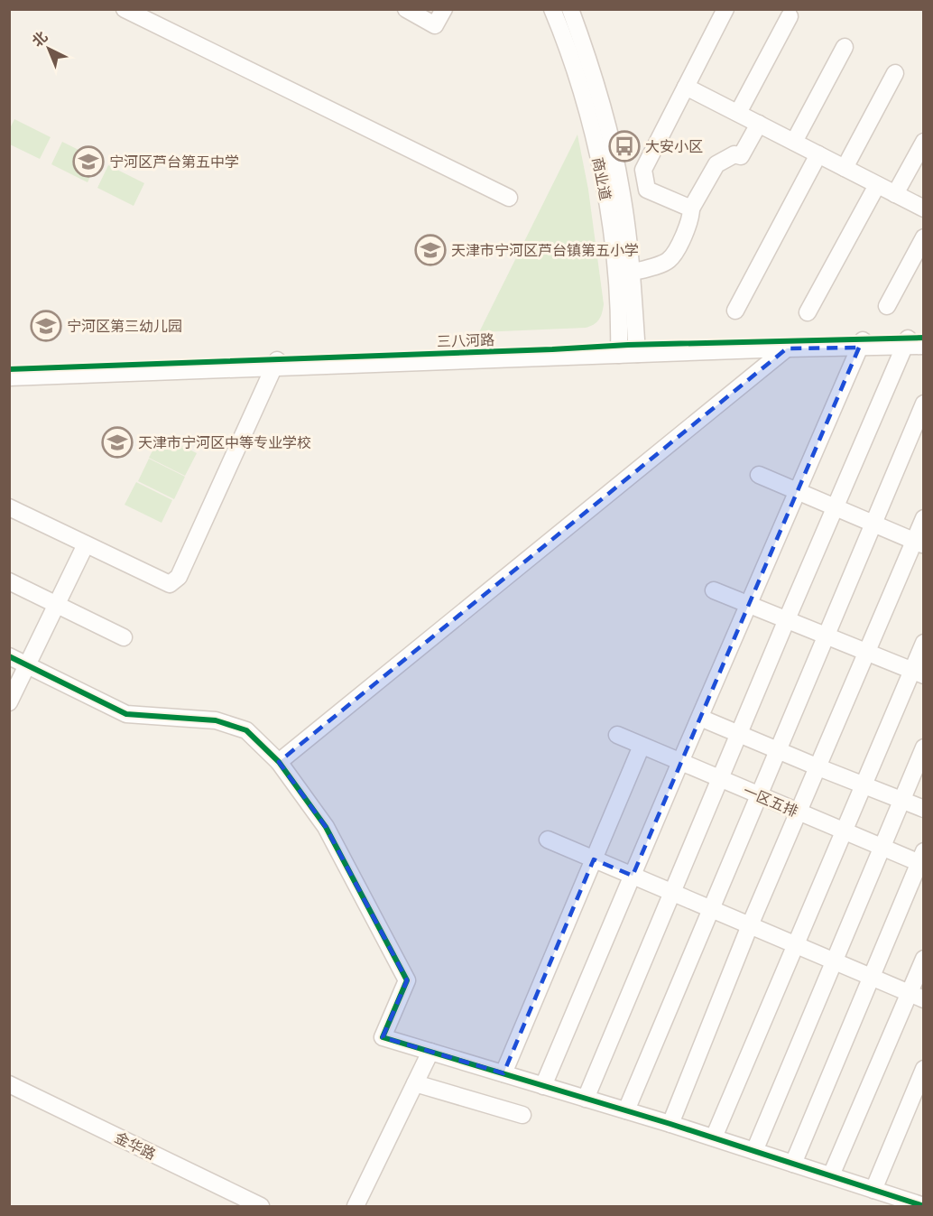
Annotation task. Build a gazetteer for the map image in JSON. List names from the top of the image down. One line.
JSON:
{"streets":{"street":["商业道","三八河路","一区五排","金华路"]},"crossings":[["商业道","三八河路"]],"places":{"bus stop":["大安小区"],"school or university":["宁河区芦台第五中学","天津市宁河区芦台镇第五小学","宁河区第三幼儿园","天津市宁河区中等专业学校"]},"north":"top left"}
